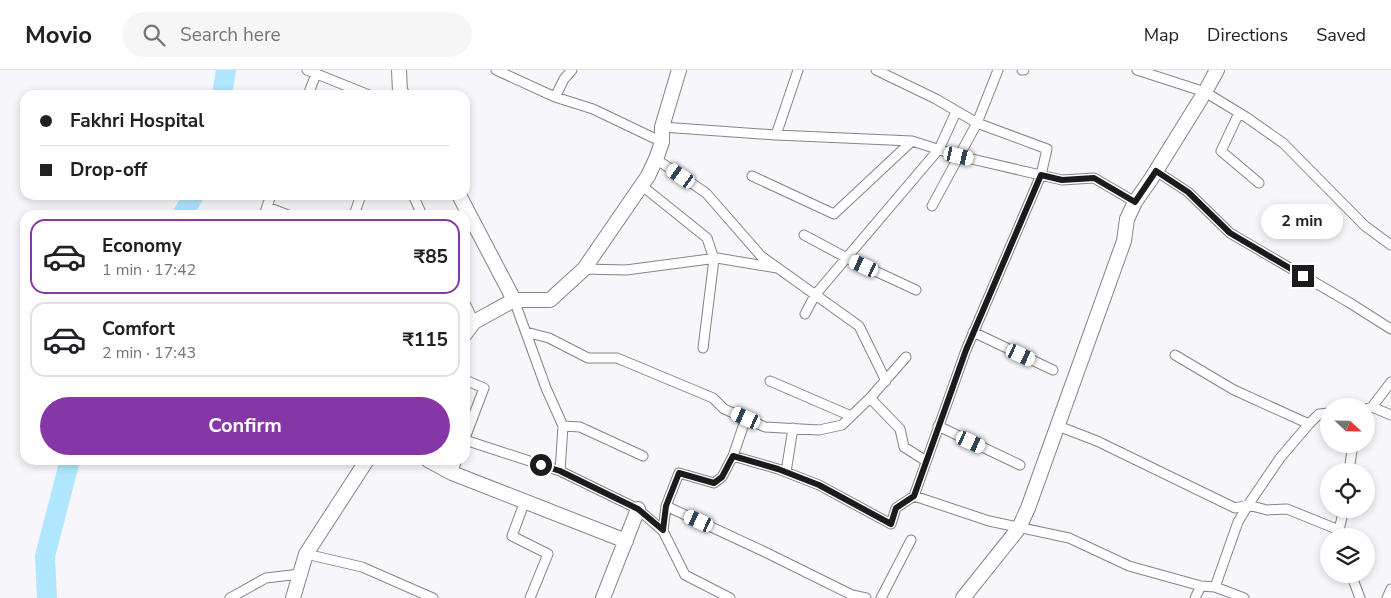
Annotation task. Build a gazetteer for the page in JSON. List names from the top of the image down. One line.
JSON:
{"north":"right","page":{"header":"Movio","search":"Search here","nav":["Map","Directions","Saved"],"banner":["Fakhri Hospital","Drop-off"],"bubble":"2 min","list":[{"name":"Economy","note":"1 min · 17:42","value":"₹85"},{"name":"Comfort","note":"2 min · 17:43","value":"₹115"}],"buttons":"Confirm"}}
